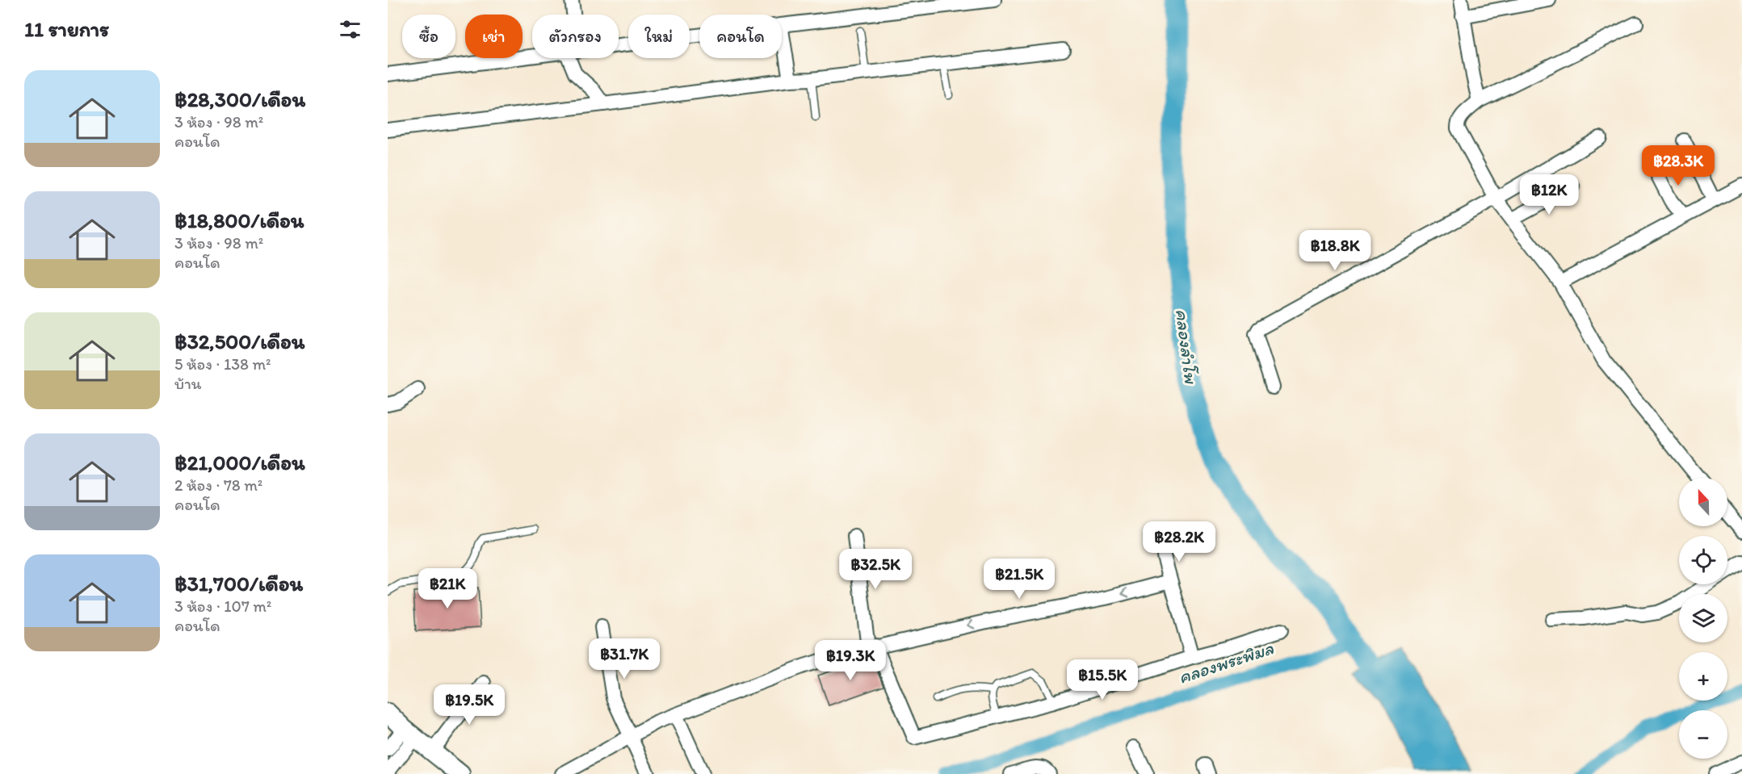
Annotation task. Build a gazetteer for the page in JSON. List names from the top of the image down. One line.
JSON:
{"water":["คลองลำโพ","คลองพระพิมล"],"north":"top","page":{"heading":"11 รายการ","chip":["ซื้อ","เช่า","ตัวกรอง","ใหม่","คอนโด"],"list":[{"name":"฿28,300/เดือน","note":"3 ห้อง · 98 m² · คอนโด"},{"name":"฿18,800/เดือน","note":"3 ห้อง · 98 m² · คอนโด"},{"name":"฿32,500/เดือน","note":"5 ห้อง · 138 m² · บ้าน"},{"name":"฿21,000/เดือน","note":"2 ห้อง · 78 m² · คอนโด"},{"name":"฿31,700/เดือน","note":"3 ห้อง · 107 m² · คอนโด"}],"price":["฿28.3K","฿12K","฿18.8K","฿28.2K","฿32.5K","฿21.5K","฿21K","฿31.7K","฿19.3K","฿15.5K","฿19.5K"],"map_buttons":["+","−"]}}
